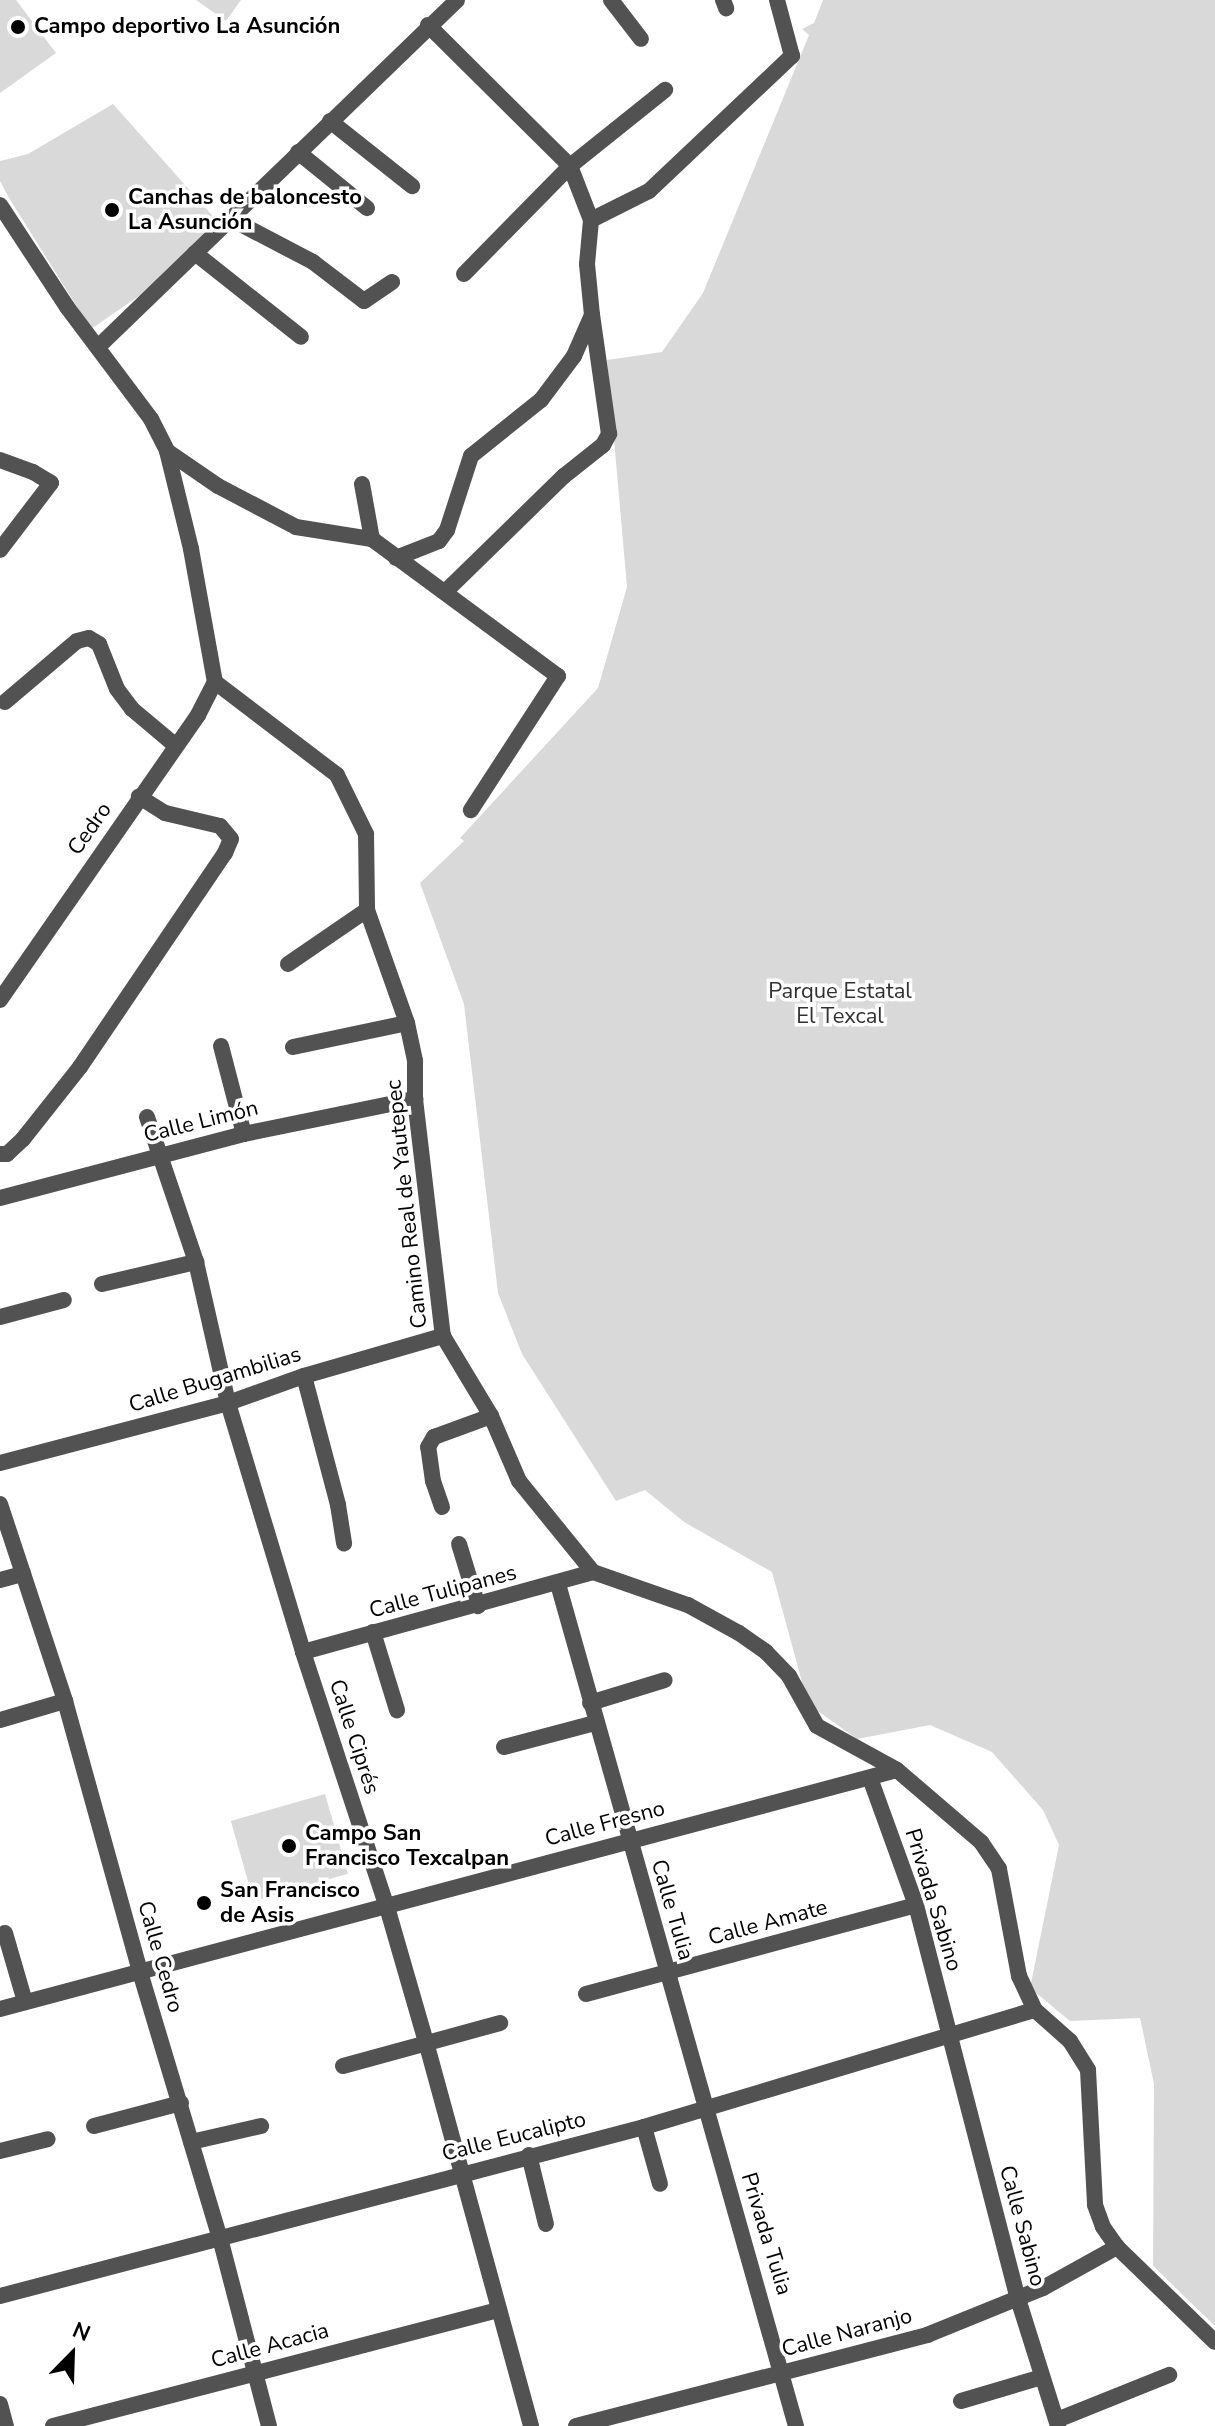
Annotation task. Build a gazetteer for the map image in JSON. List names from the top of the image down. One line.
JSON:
{"streets":{"street":["Cedro","Calle Limón","Camino Real de Yautepec","Calle Bugambilias","Calle Tulipanes","Calle Ciprés","Calle Fresno","Privada Sabino","Calle Tulia","Calle Amate","Calle Cedro","Calle Eucalipto","Calle Sabino","Privada Tulia","Calle Naranjo","Calle Acacia"]},"crossings":[["Cedro","Camino Real de Yautepec"],["Calle Limón","Camino Real de Yautepec"],["Calle Limón","Calle Ciprés"],["Camino Real de Yautepec","Calle Bugambilias"],["Camino Real de Yautepec","Calle Tulipanes"],["Calle Bugambilias","Calle Ciprés"],["Calle Tulipanes","Calle Ciprés"],["Calle Tulipanes","Calle Tulia"],["Calle Ciprés","Calle Fresno"],["Calle Ciprés","Calle Eucalipto"],["Calle Ciprés","Calle Acacia"],["Calle Fresno","Privada Sabino"],["Calle Fresno","Calle Tulia"],["Calle Fresno","Calle Cedro"],["Privada Sabino","Calle Amate"],["Privada Sabino","Calle Eucalipto"],["Privada Sabino","Calle Sabino"],["Calle Tulia","Calle Amate"],["Calle Tulia","Calle Eucalipto"],["Calle Tulia","Privada Tulia"],["Calle Cedro","Calle Eucalipto"],["Calle Cedro","Calle Acacia"],["Calle Eucalipto","Calle Sabino"],["Calle Eucalipto","Privada Tulia"],["Calle Sabino","Calle Naranjo"],["Privada Tulia","Calle Naranjo"]],"parks":["Parque Estatal El Texcal"],"places":["Campo deportivo La Asunción","Canchas de baloncesto La Asunción","Campo San Francisco Texcalpan","San Francisco de Asis"],"north":"top right"}
